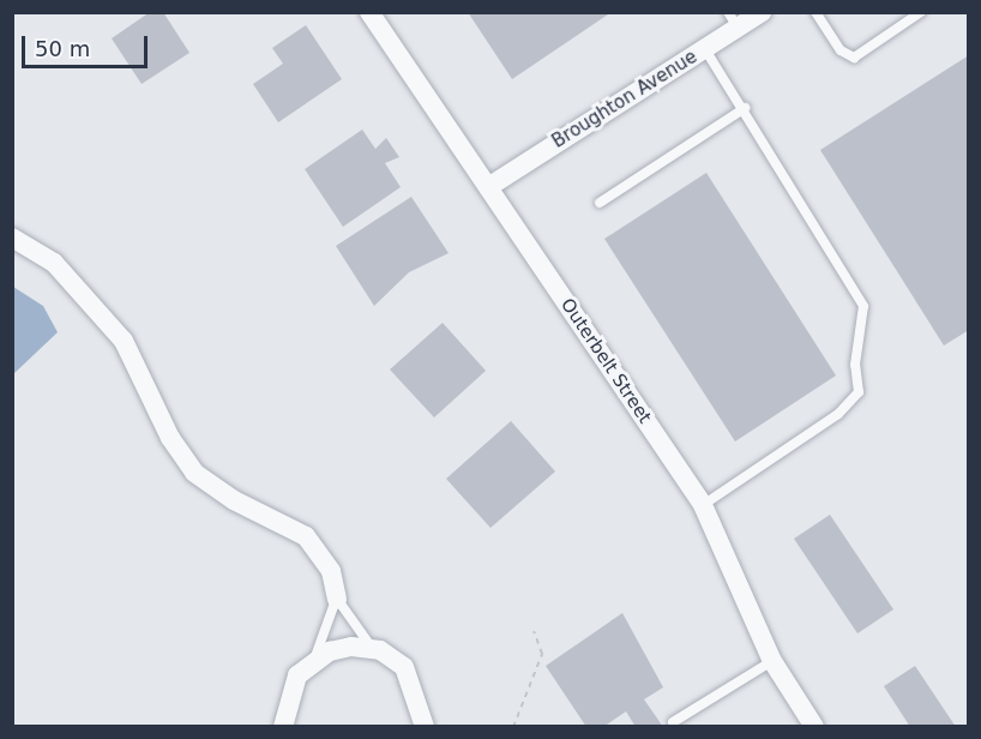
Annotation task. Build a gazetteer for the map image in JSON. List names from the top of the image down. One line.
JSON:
{"streets":{"street":["Broughton Avenue","Outerbelt Street"]},"crossings":[["Broughton Avenue","Outerbelt Street"]],"scale_bar":"50 m"}
